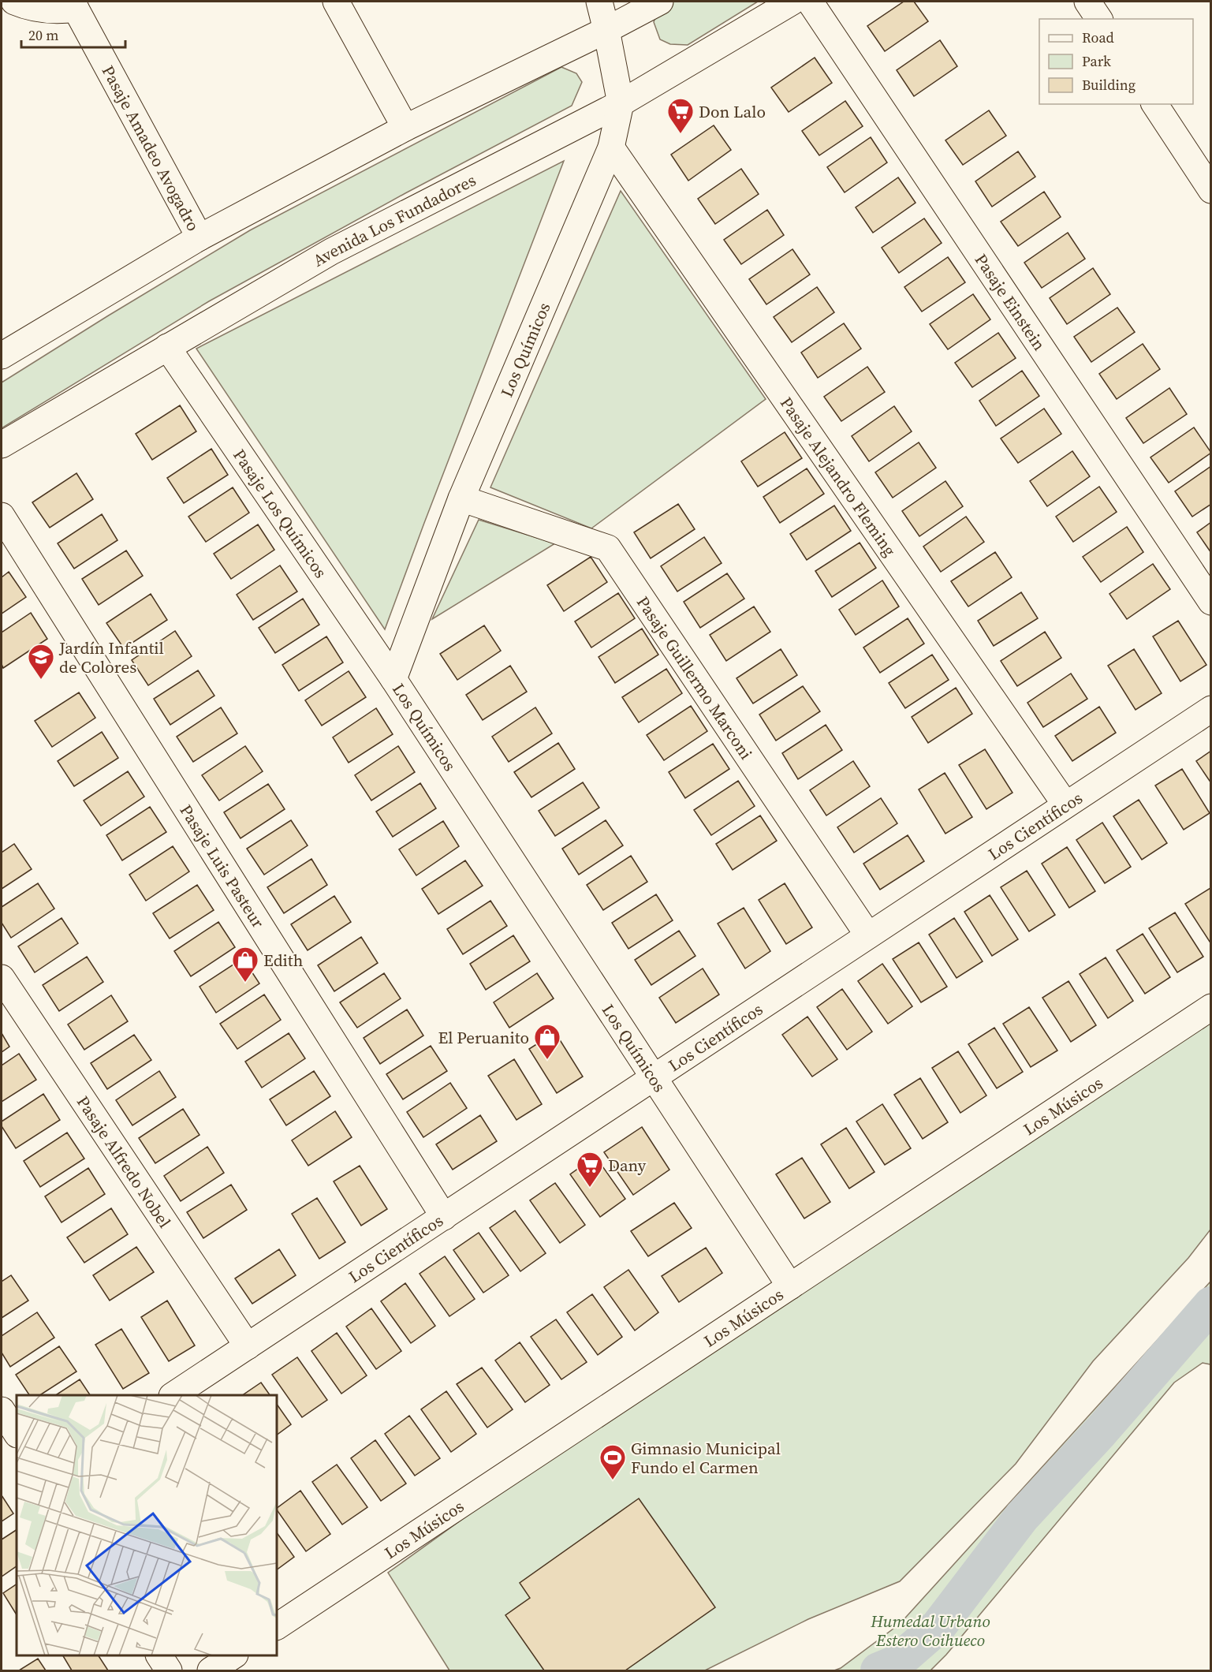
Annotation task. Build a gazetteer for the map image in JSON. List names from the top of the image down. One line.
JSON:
{"streets":{"street":["Pasaje Amadeo Avogadro","Avenida Los Fundadores","Pasaje Einstein","Los Químicos","Pasaje Alejandro Fleming","Pasaje Los Químicos","Pasaje Guillermo Marconi","Los Científicos","Pasaje Luis Pasteur","Los Músicos","Pasaje Alfredo Nobel"]},"crossings":[["Avenida Los Fundadores","Los Químicos"],["Avenida Los Fundadores","Pasaje Los Químicos"],["Los Químicos","Pasaje Alejandro Fleming"],["Los Químicos","Pasaje Los Químicos"],["Los Químicos","Pasaje Guillermo Marconi"],["Los Químicos","Los Científicos"],["Los Químicos","Los Músicos"],["Pasaje Alejandro Fleming","Los Científicos"],["Pasaje Guillermo Marconi","Los Científicos"],["Los Científicos","Pasaje Luis Pasteur"],["Los Científicos","Pasaje Alfredo Nobel"]],"parks":["Humedal Urbano Estero Coihueco"],"places":{"supermarket":["Don Lalo","Dany"],"school or university":["Jardín Infantil de Colores"],"shop":["Edith","El Peruanito"],"sports":["Gimnasio Municipal Fundo el Carmen"]},"legend":["Road","Park","Building"],"scale_bar":"20 m"}
